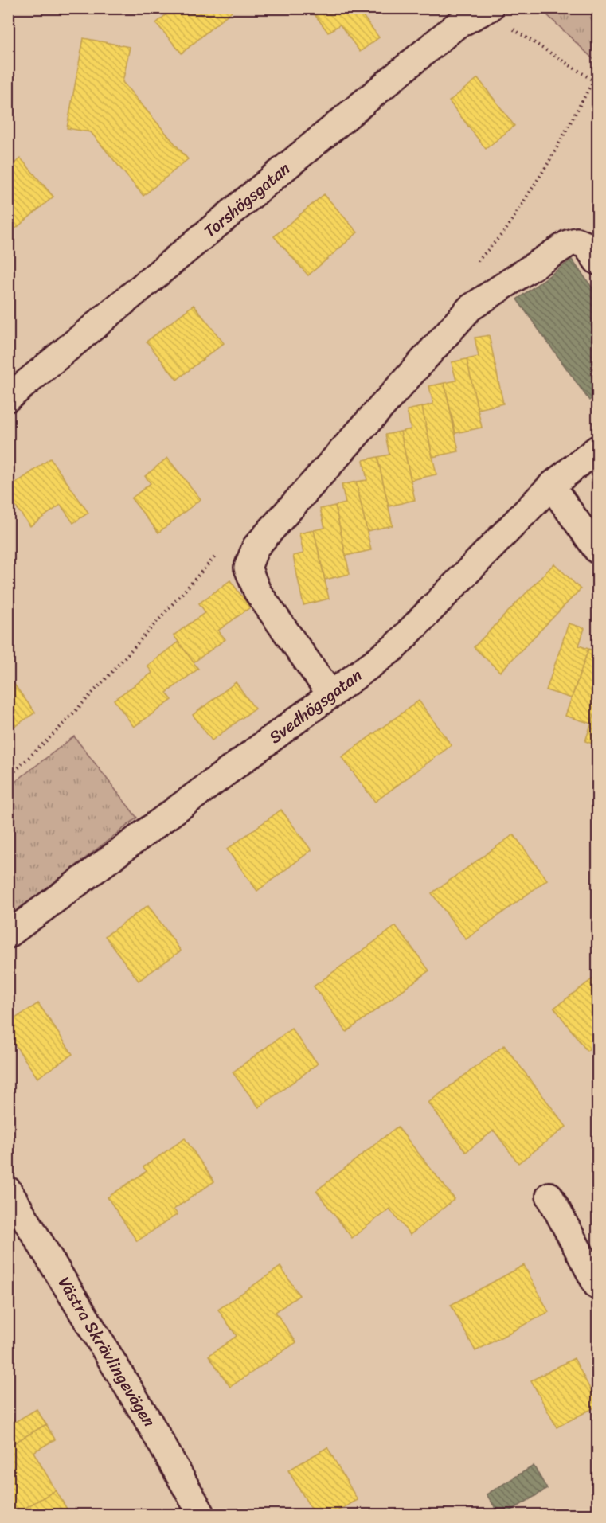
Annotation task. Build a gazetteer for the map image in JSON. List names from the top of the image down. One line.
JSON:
{"streets":{"street":["Torshögsgatan","Svedhögsgatan","Västra Skrävlingevägen"]}}
